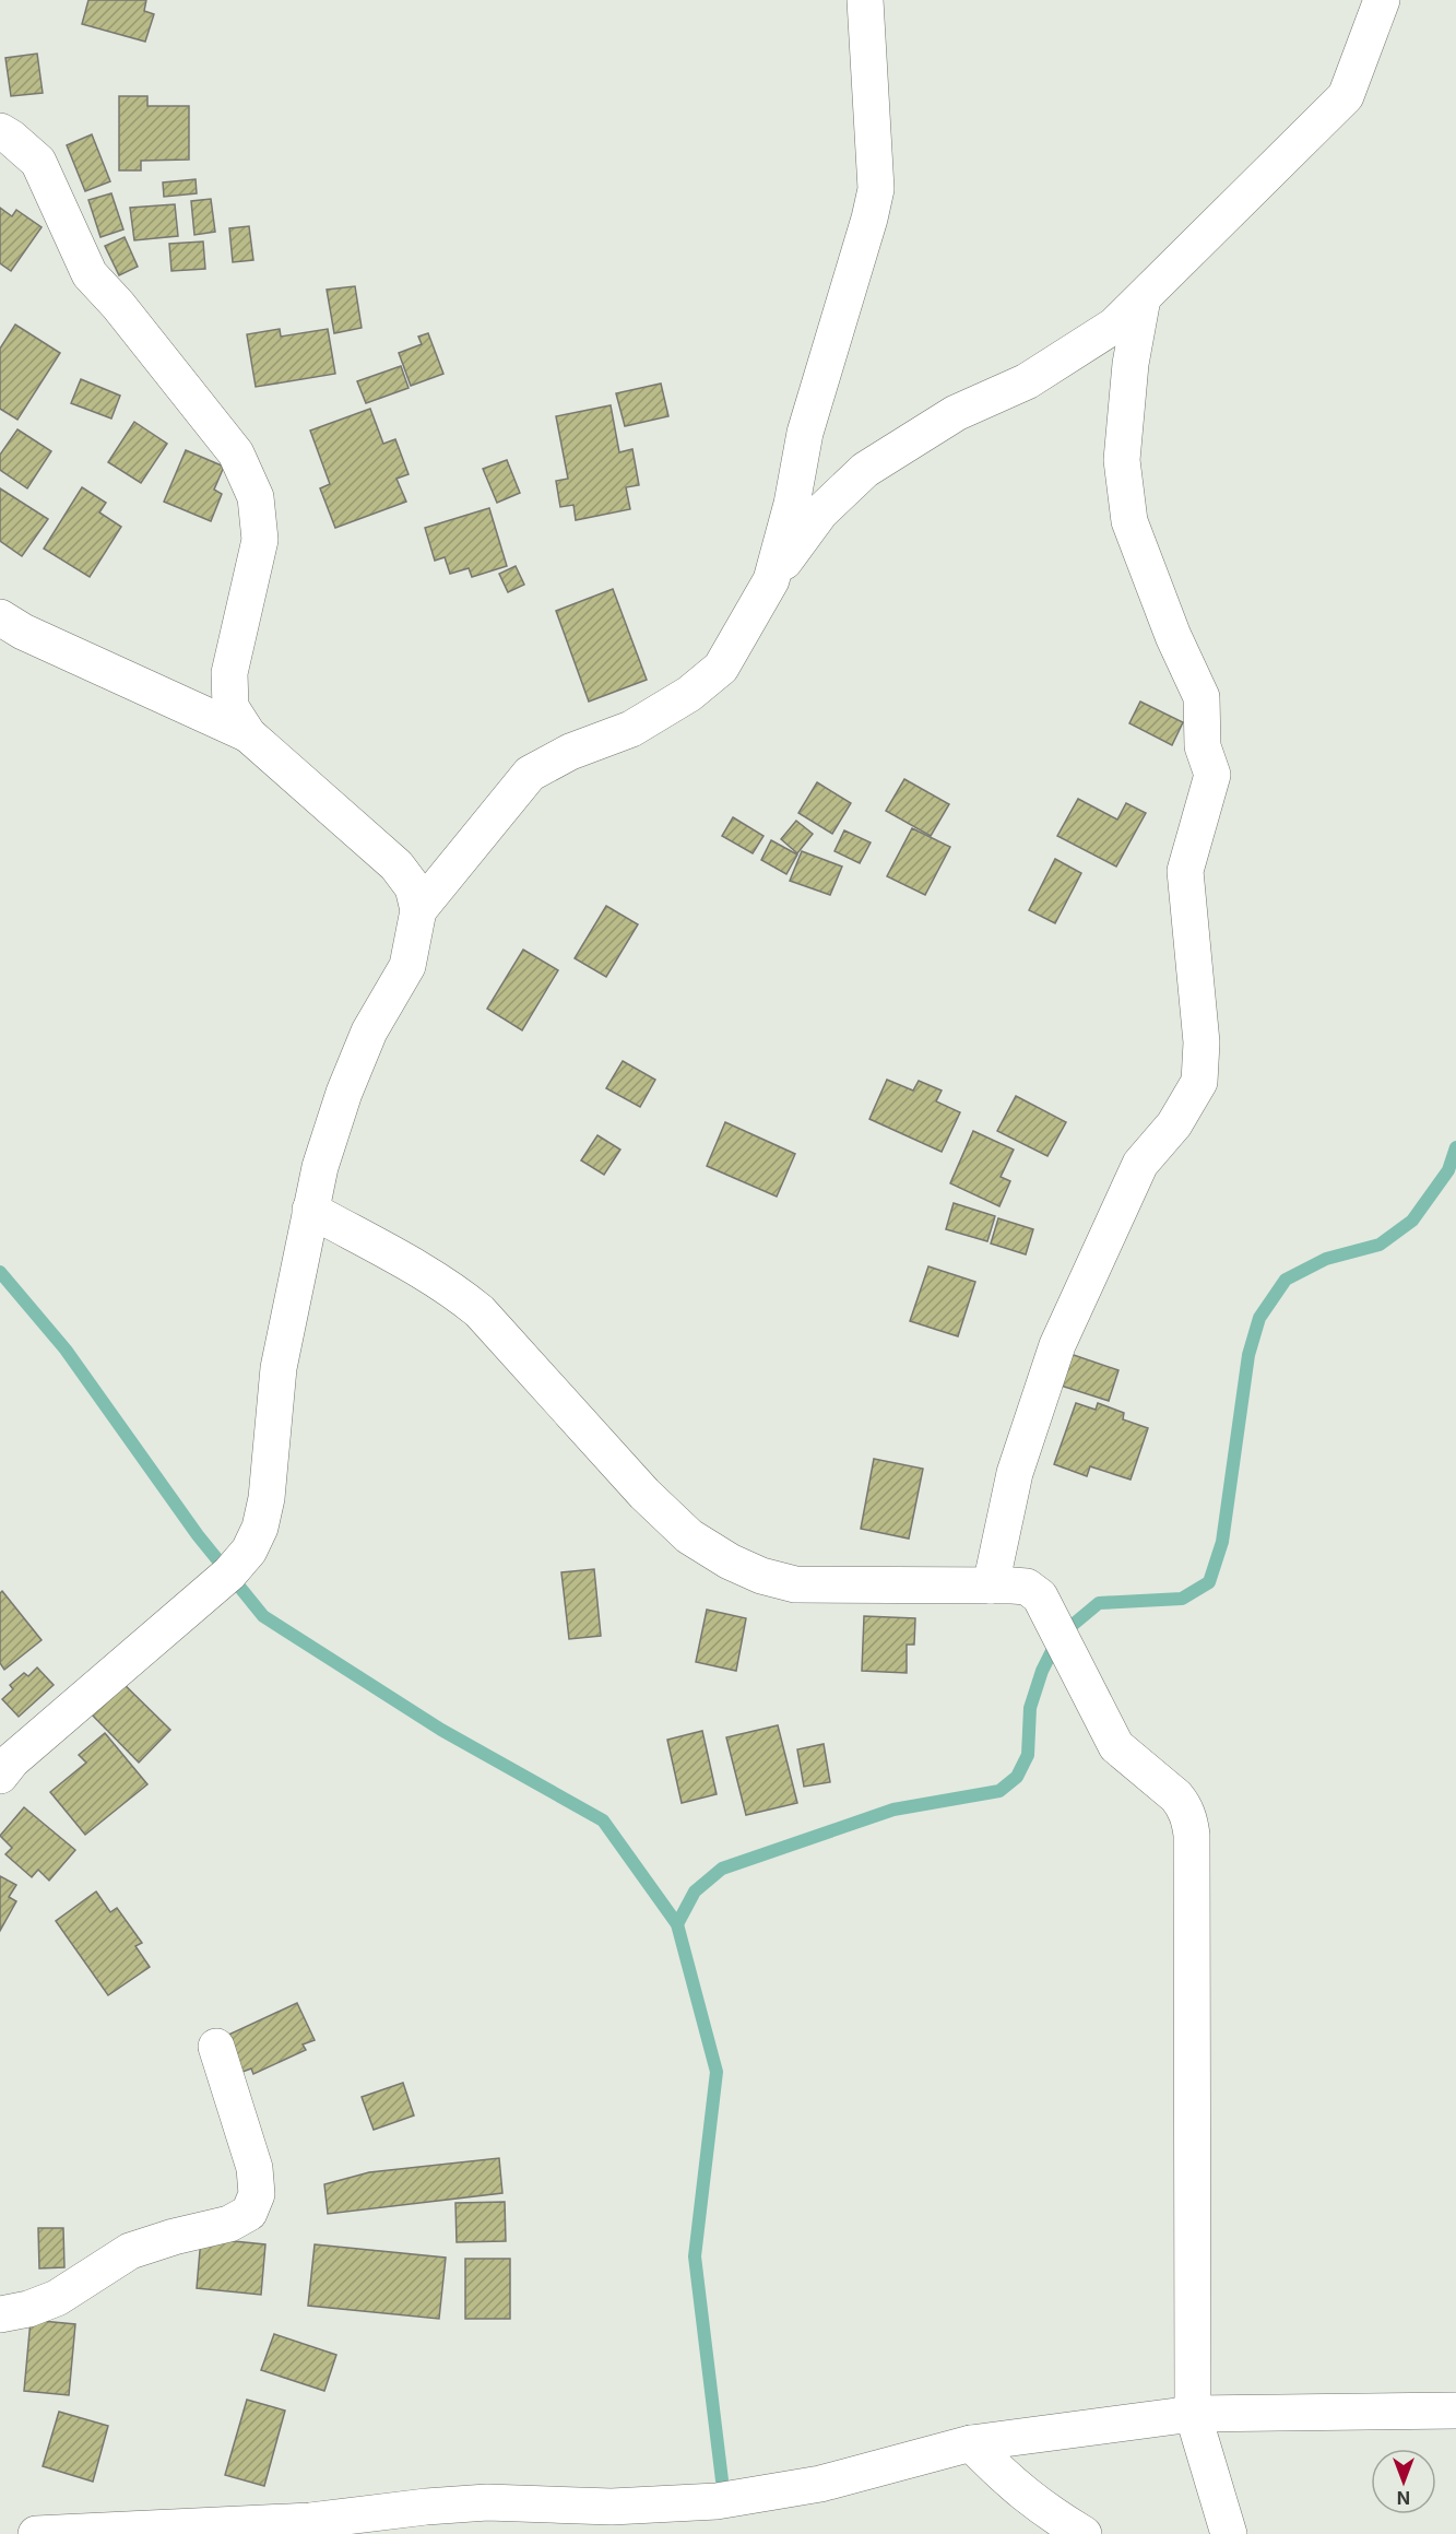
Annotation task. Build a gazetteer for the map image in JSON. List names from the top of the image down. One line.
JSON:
{"north":"bottom"}
